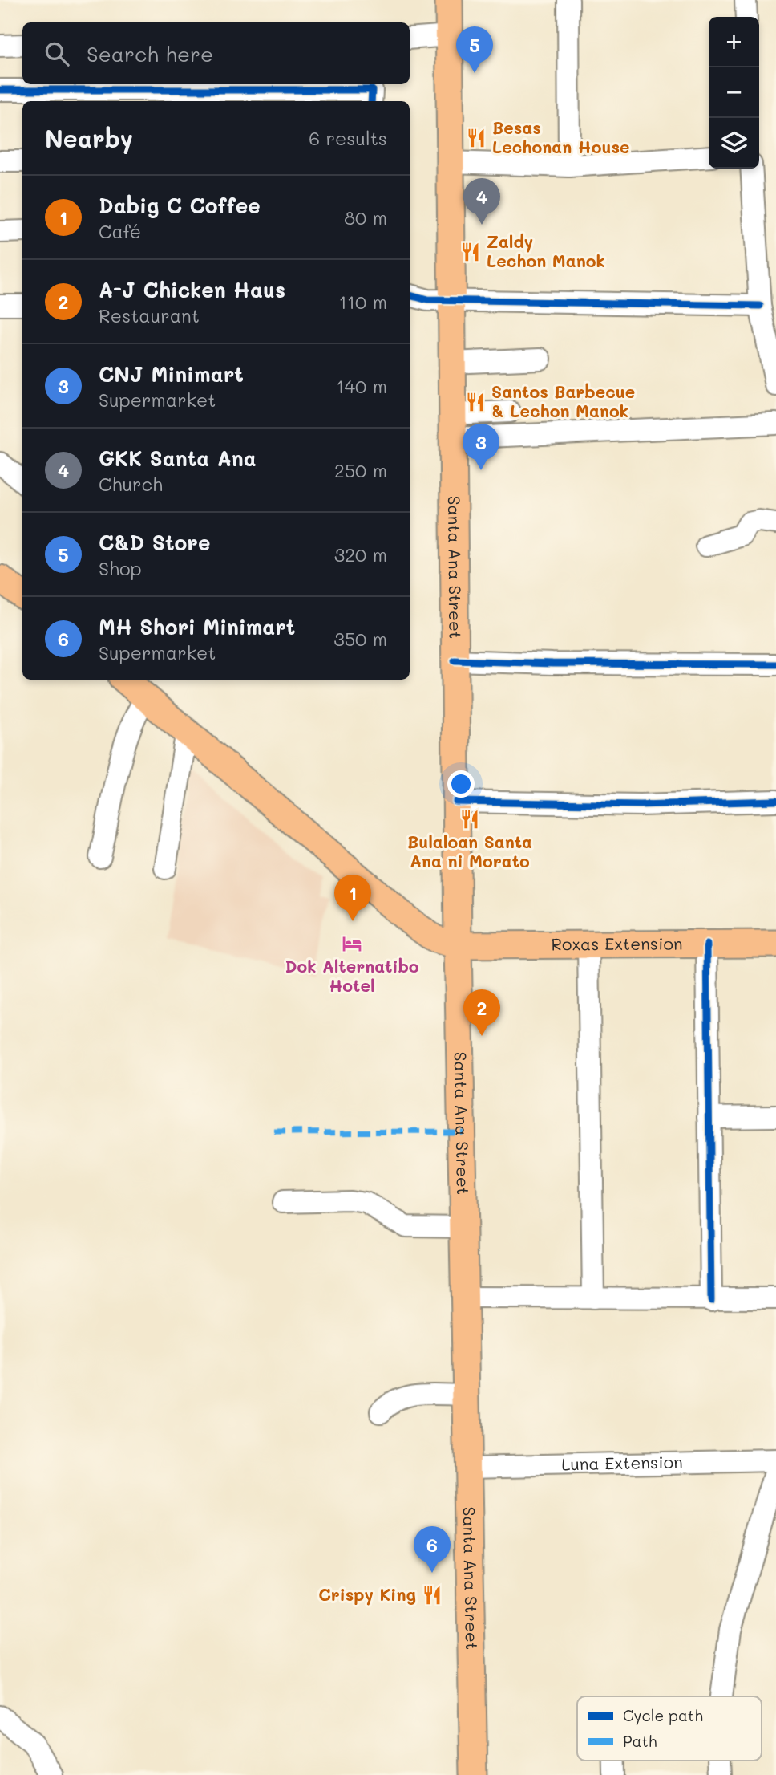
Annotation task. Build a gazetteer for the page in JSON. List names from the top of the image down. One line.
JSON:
{"streets":{"main road":["Santa Ana Street","Roxas Extension"],"street":["Luna Extension"]},"crossings":[["Santa Ana Street","Roxas Extension"],["Santa Ana Street","Luna Extension"]],"places":{"restaurant":["Besas Lechonan House","Zaldy Lechon Manok","Santos Barbecue & Lechon Manok","Bulaloan Santa Ana ni Morato","Crispy King"],"hotel":["Dok Alternatibo Hotel"]},"legend":["Cycle path","Path"],"page":{"map_buttons":["+","−"],"search":"Search here","pins":["5","4","3","1","2","6"],"heading":["Nearby","6 results"],"list":[{"mark":"1","name":"Dabig C Coffee","note":"Café","value":"80 m"},{"mark":"2","name":"A-J Chicken Haus","note":"Restaurant","value":"110 m"},{"mark":"3","name":"CNJ Minimart","note":"Supermarket","value":"140 m"},{"mark":"4","name":"GKK Santa Ana","note":"Church","value":"250 m"},{"mark":"5","name":"C&D Store","note":"Shop","value":"320 m"},{"mark":"6","name":"MH Shori Minimart","note":"Supermarket","value":"350 m"}]}}
